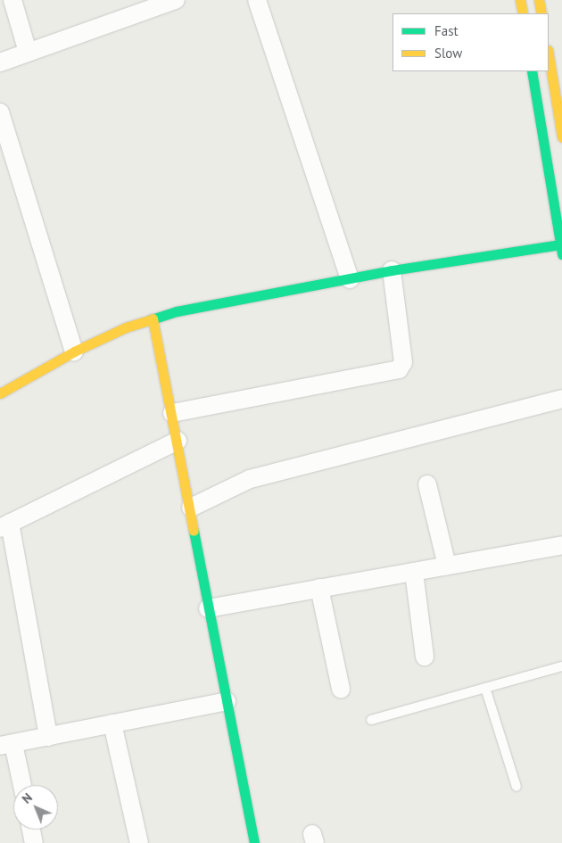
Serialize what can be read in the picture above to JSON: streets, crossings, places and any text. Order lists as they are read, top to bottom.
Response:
{
  "legend": ["Fast", "Slow"],
  "north": "top left"
}
